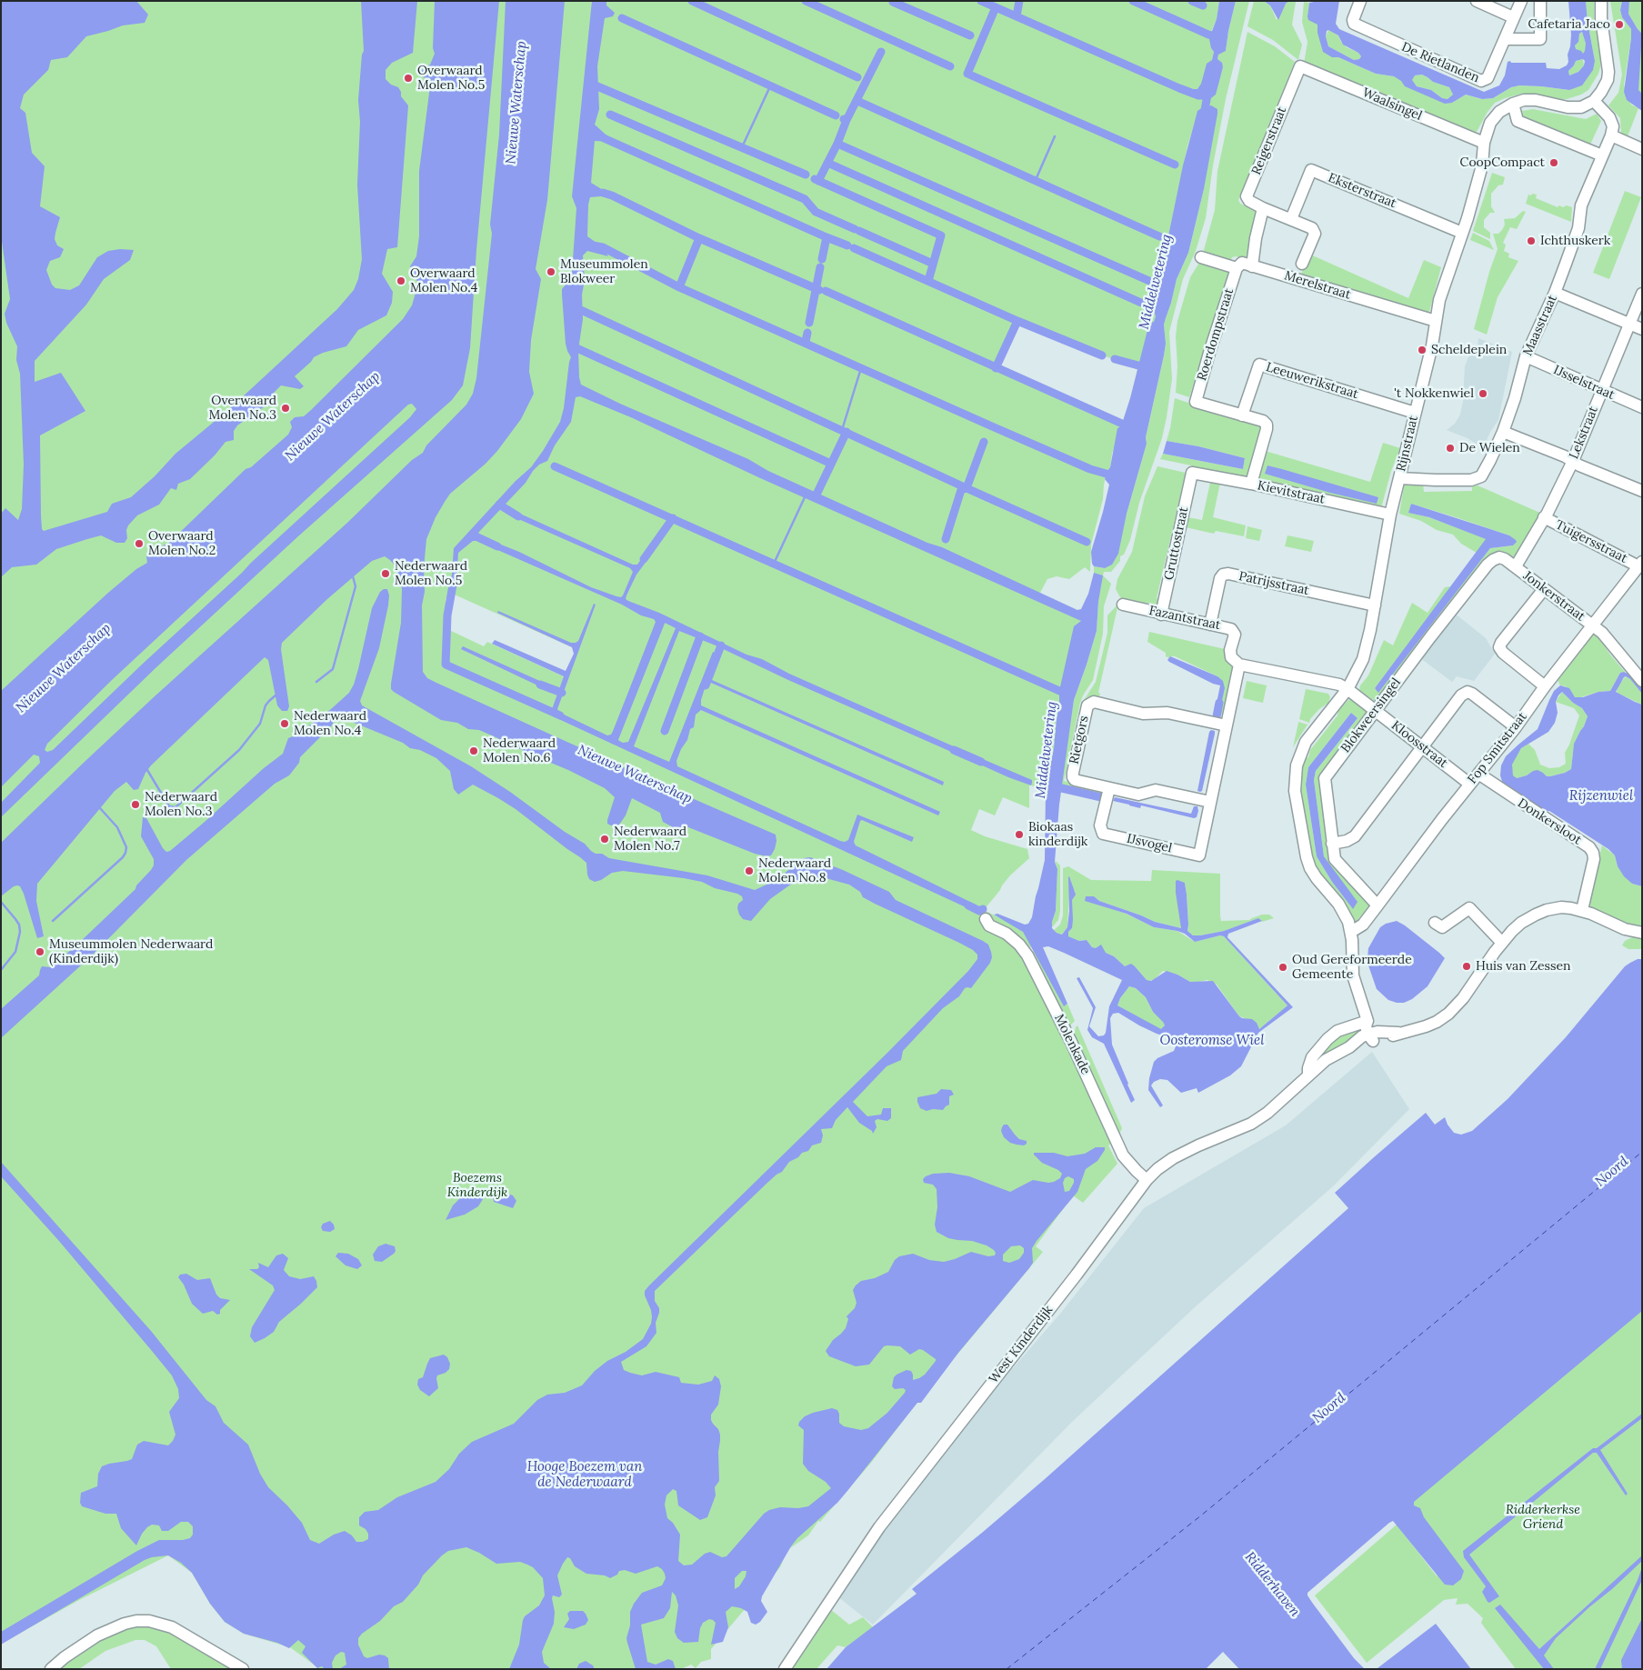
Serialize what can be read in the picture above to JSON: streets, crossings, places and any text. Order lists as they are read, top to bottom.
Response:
{
  "streets": {
    "street": [
      "De Rietlanden",
      "Waalsingel",
      "Reigerstraat",
      "Eksterstraat",
      "Merelstraat",
      "Maasstraat",
      "Roerdompstraat",
      "Leeuwerikstraat",
      "IJsselstraat",
      "Lekstraat",
      "Rijnstraat",
      "Kievitstraat",
      "Tuigersstraat",
      "Gruttostraat",
      "Patrijsstraat",
      "Jonkerstraat",
      "Fazantstraat",
      "Blokweersingel",
      "Rietgors",
      "Kloosstraat",
      "Fop Smitstraat",
      "Donkersloot",
      "IJsvogel",
      "Molenkade",
      "West Kinderdijk"
    ]
  },
  "crossings": [
    ["Waalsingel", "Reigerstraat"],
    ["Waalsingel", "Rijnstraat"],
    ["Eksterstraat", "Rijnstraat"],
    ["Merelstraat", "Roerdompstraat"],
    ["Merelstraat", "Rijnstraat"],
    ["Maasstraat", "IJsselstraat"],
    ["Maasstraat", "Rijnstraat"],
    ["Roerdompstraat", "Leeuwerikstraat"],
    ["Leeuwerikstraat", "Rijnstraat"],
    ["IJsselstraat", "Lekstraat"],
    ["Lekstraat", "Tuigersstraat"],
    ["Lekstraat", "Jonkerstraat"],
    ["Lekstraat", "Blokweersingel"],
    ["Rijnstraat", "Kievitstraat"],
    ["Rijnstraat", "Patrijsstraat"],
    ["Rijnstraat", "Kloosstraat"],
    ["Rijnstraat", "Fop Smitstraat"],
    ["Rijnstraat", "West Kinderdijk"],
    ["Kievitstraat", "Gruttostraat"],
    ["Tuigersstraat", "Fop Smitstraat"],
    ["Gruttostraat", "Fazantstraat"],
    ["Patrijsstraat", "Fazantstraat"],
    ["Jonkerstraat", "Blokweersingel"],
    ["Jonkerstraat", "Fop Smitstraat"],
    ["Blokweersingel", "Kloosstraat"],
    ["Blokweersingel", "Fop Smitstraat"],
    ["Rietgors", "IJsvogel"],
    ["Kloosstraat", "Fop Smitstraat"],
    ["Fop Smitstraat", "Donkersloot"],
    ["Donkersloot", "West Kinderdijk"],
    ["Molenkade", "West Kinderdijk"]
  ],
  "water": [
    "Nieuwe Waterschap",
    "Middelwetering",
    "Rijzenwiel",
    "Oosteromse Wiel",
    "Noord",
    "Hooge Boezem van de Nederwaard",
    "Ridderhaven"
  ],
  "parks": ["Boezems Kinderdijk", "Ridderkerkse Griend"],
  "places": [
    "Cafetaria Jaco",
    "Overwaard Molen No.5",
    "CoopCompact",
    "Ichthuskerk",
    "Museummolen Blokweer",
    "Overwaard Molen No.4",
    "Scheldeplein",
    "'t Nokkenwiel",
    "Overwaard Molen No.3",
    "De Wielen",
    "Overwaard Molen No.2",
    "Nederwaard Molen No.5",
    "Nederwaard Molen No.4",
    "Nederwaard Molen No.6",
    "Nederwaard Molen No.3",
    "Biokaas kinderdijk",
    "Nederwaard Molen No.7",
    "Nederwaard Molen No.8",
    "Museummolen Nederwaard (Kinderdijk)",
    "Huis van Zessen",
    "Oud Gereformeerde Gemeente"
  ]
}
